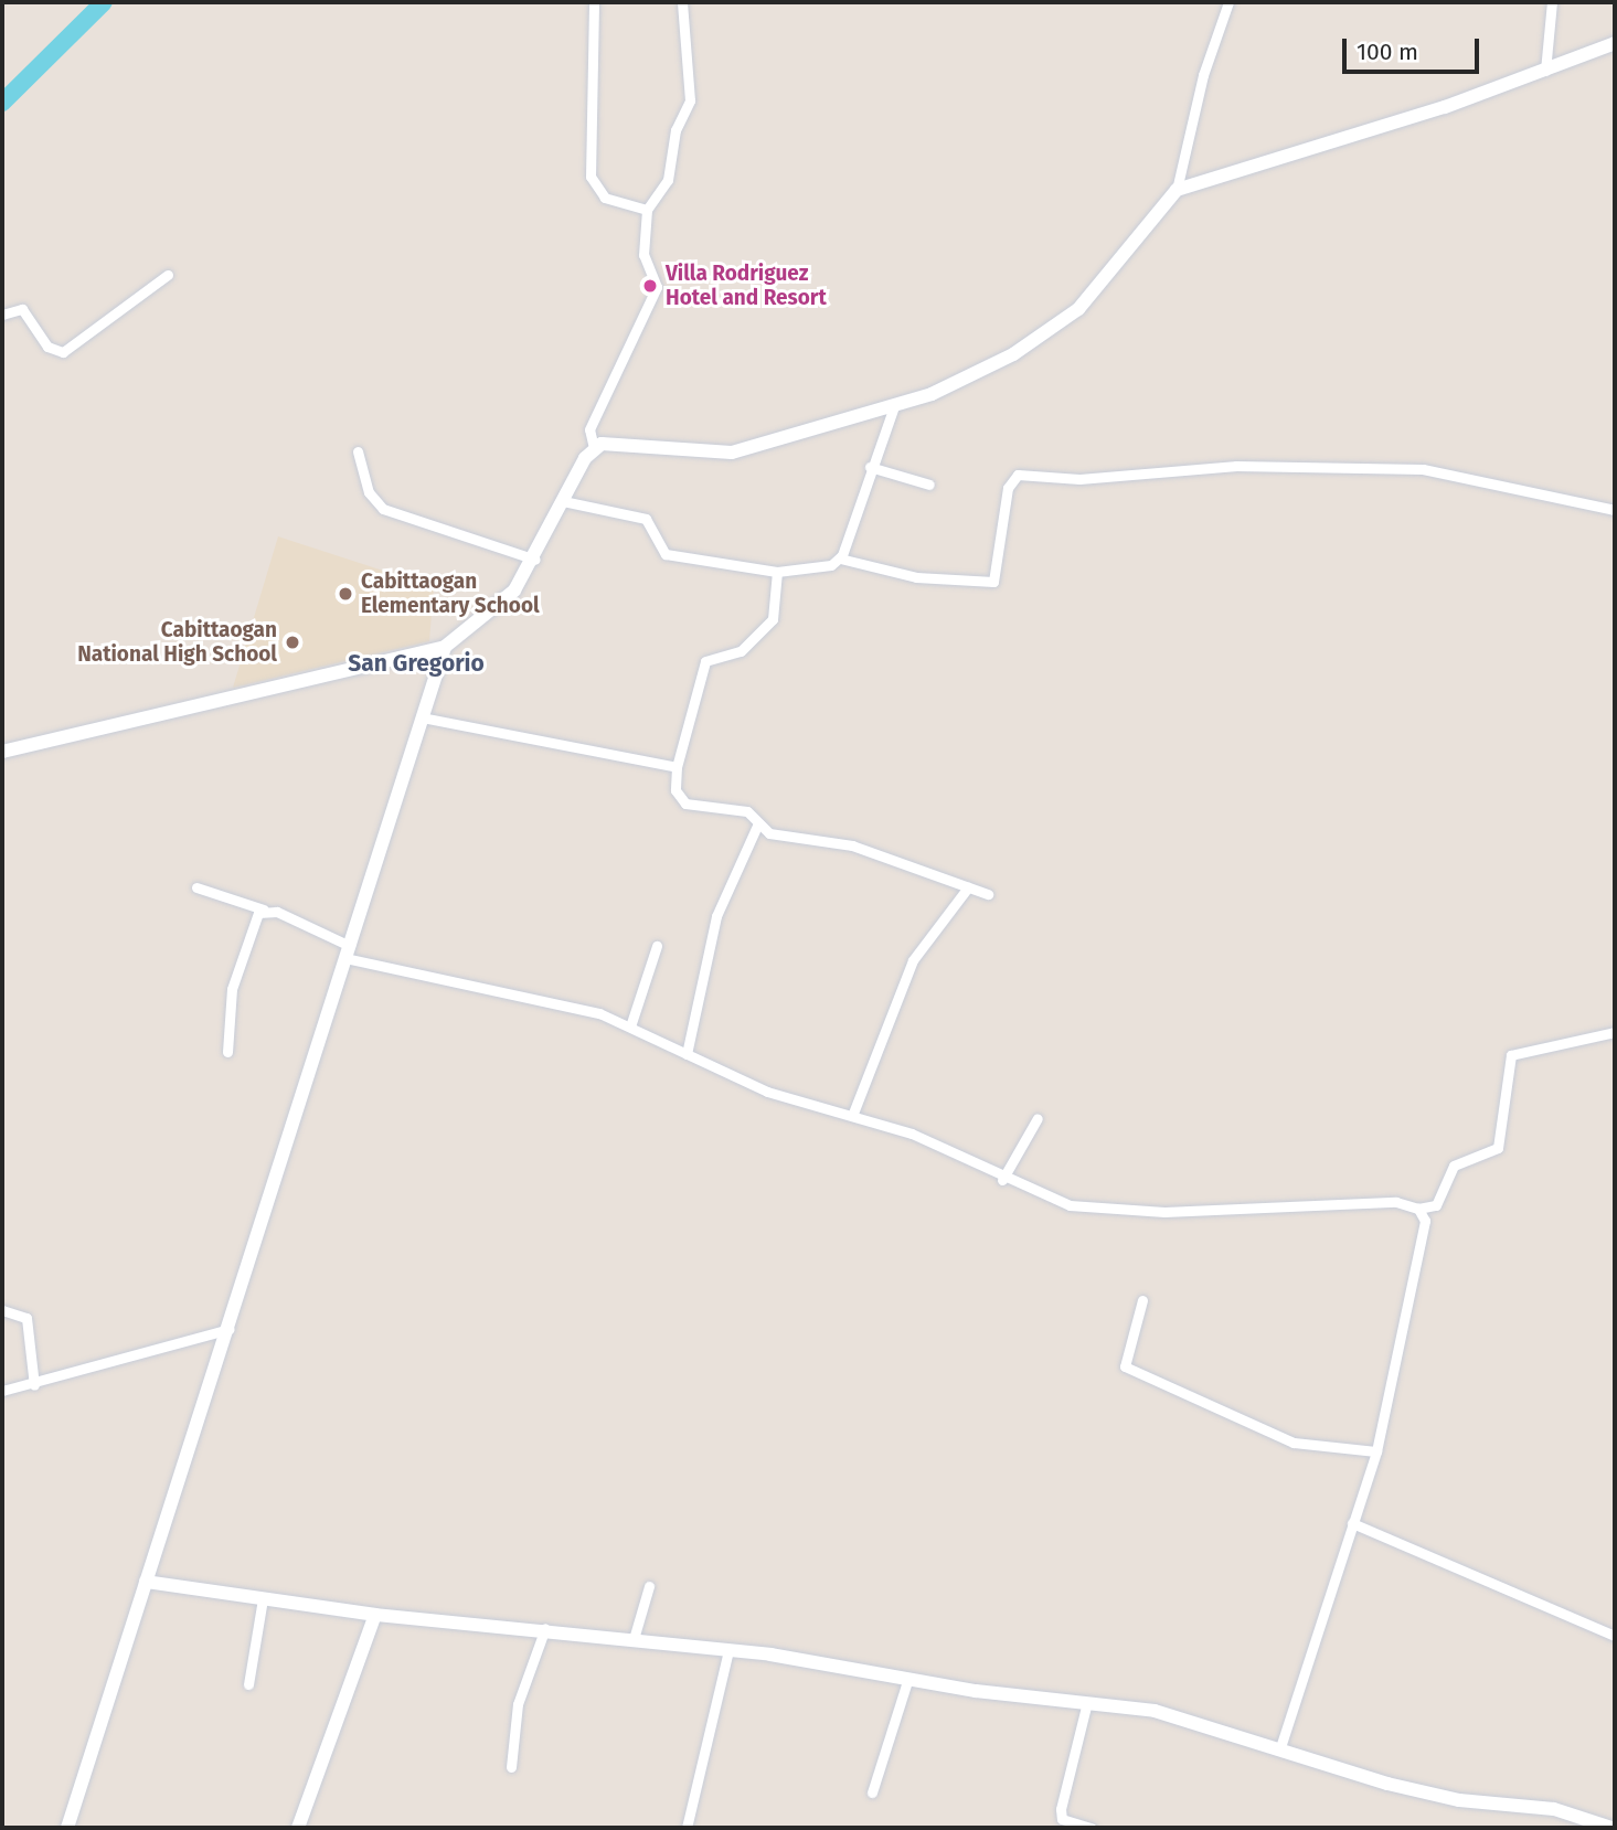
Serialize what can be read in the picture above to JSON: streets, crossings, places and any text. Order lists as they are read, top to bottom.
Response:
{
  "districts": ["San Gregorio"],
  "places": ["Villa Rodriguez Hotel and Resort", "Cabittaogan Elementary School", "Cabittaogan National High School"],
  "scale_bar": "100 m"
}
